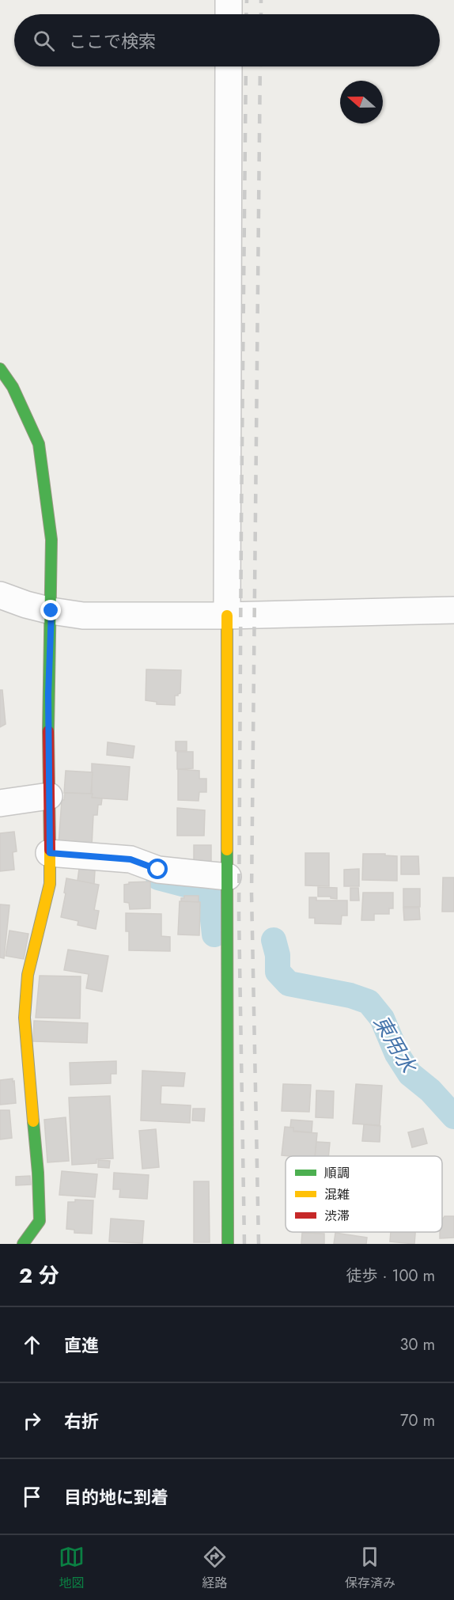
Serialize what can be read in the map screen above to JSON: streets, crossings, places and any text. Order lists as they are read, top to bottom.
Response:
{
  "water": ["東用水"],
  "legend": ["順調", "混雑", "渋滞"],
  "north": "left",
  "page": {
    "search": "ここで検索",
    "heading": ["2 分", "徒歩 · 100 m"],
    "list": [
      ["直進", "30 m"],
      ["右折", "70 m"],
      "目的地に到着"
    ],
    "nav": ["地図", "経路", "保存済み"]
  }
}
